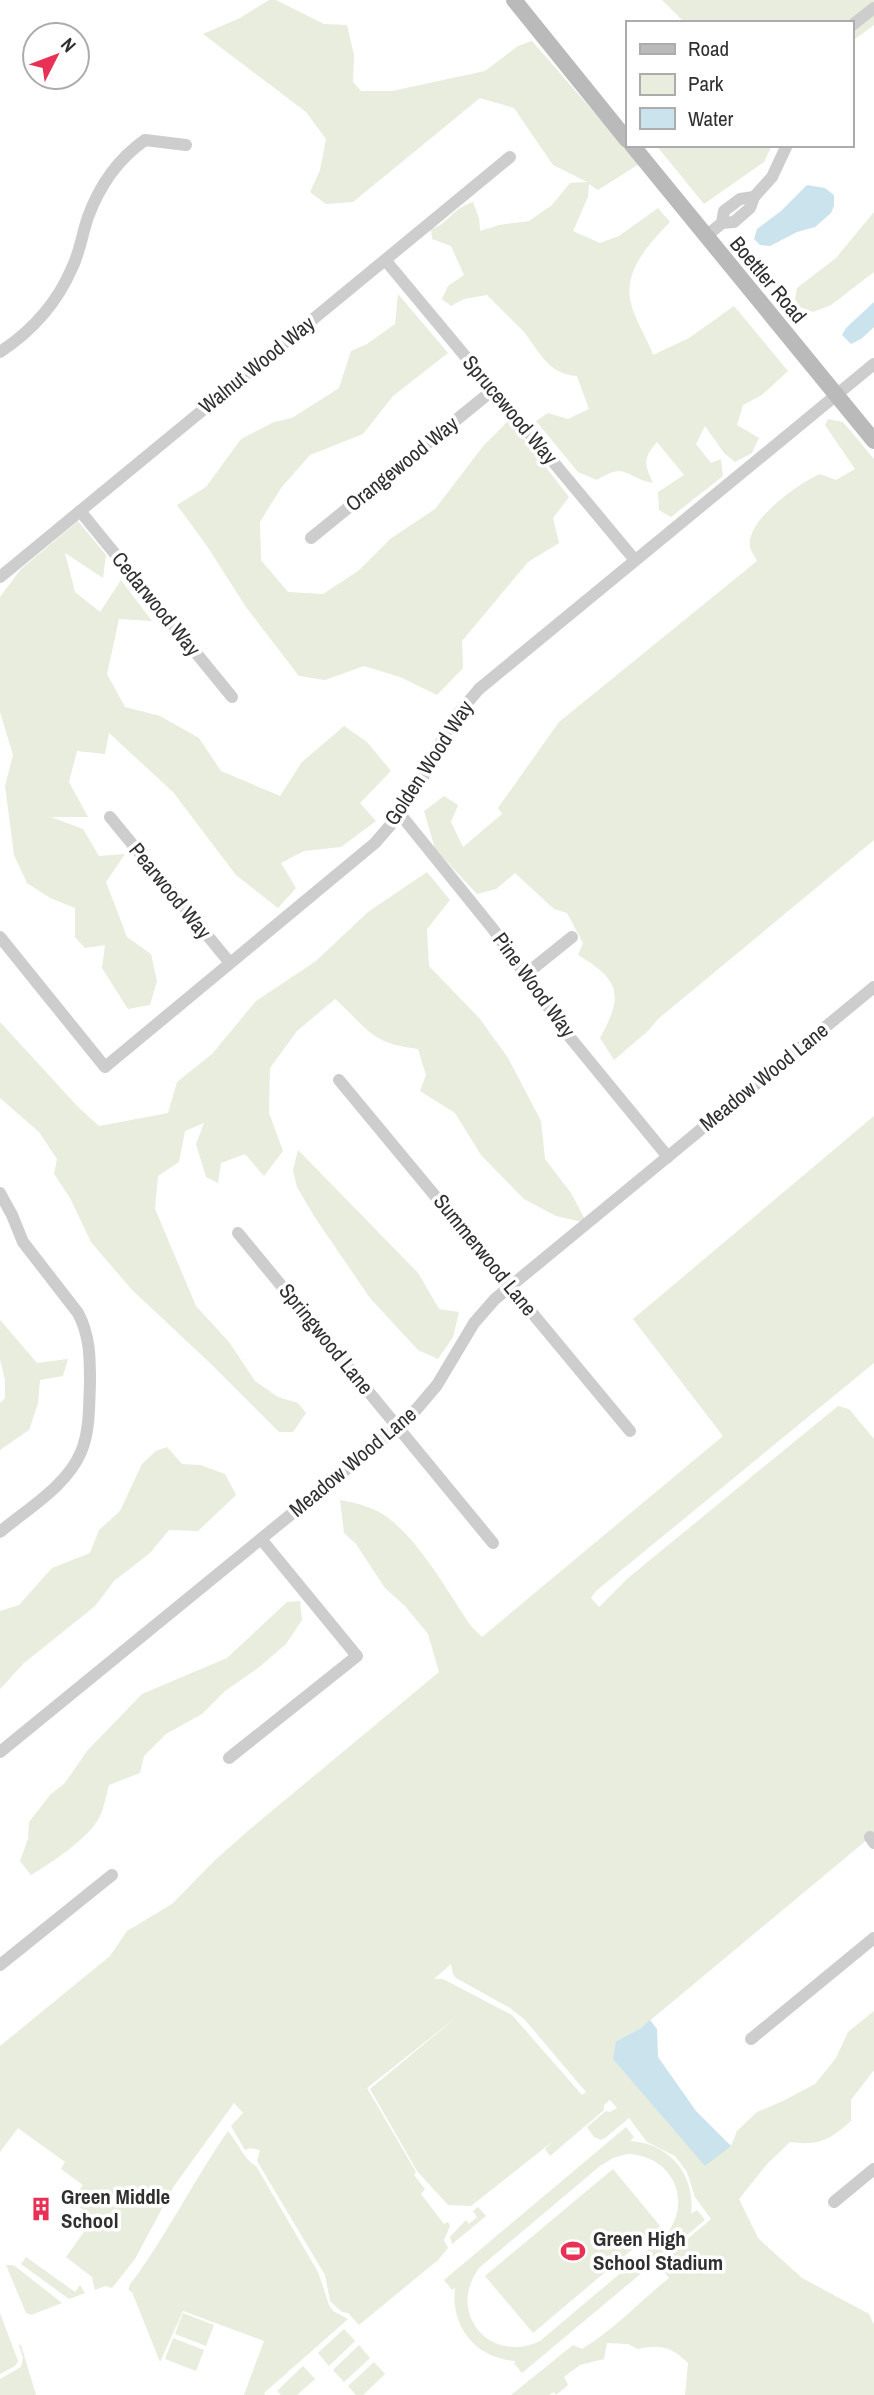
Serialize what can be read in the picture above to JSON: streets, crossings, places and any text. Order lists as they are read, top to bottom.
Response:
{
  "streets": {
    "street": [
      "Boettler Road",
      "Walnut Wood Way",
      "Sprucewood Way",
      "Orangewood Way",
      "Cedarwood Way",
      "Golden Wood Way",
      "Pearwood Way",
      "Pine Wood Way",
      "Meadow Wood Lane",
      "Summerwood Lane",
      "Springwood Lane"
    ]
  },
  "crossings": [
    ["Boettler Road", "Golden Wood Way"],
    ["Walnut Wood Way", "Sprucewood Way"],
    ["Walnut Wood Way", "Cedarwood Way"],
    ["Sprucewood Way", "Orangewood Way"],
    ["Sprucewood Way", "Golden Wood Way"],
    ["Golden Wood Way", "Pearwood Way"],
    ["Golden Wood Way", "Pine Wood Way"],
    ["Pine Wood Way", "Meadow Wood Lane"],
    ["Meadow Wood Lane", "Summerwood Lane"],
    ["Meadow Wood Lane", "Springwood Lane"]
  ],
  "places": {
    "building": ["Green Middle School"],
    "sports": ["Green High School Stadium"]
  },
  "legend": ["Road", "Park", "Water"],
  "north": "top right"
}
